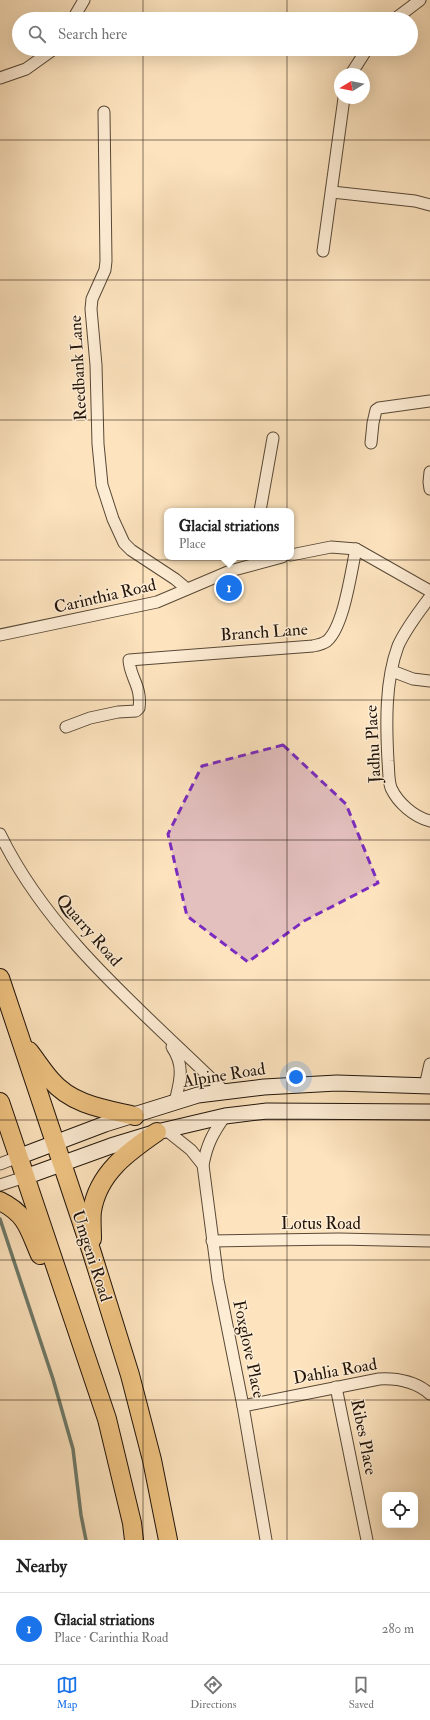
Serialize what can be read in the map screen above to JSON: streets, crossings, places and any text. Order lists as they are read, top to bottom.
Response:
{
  "streets": {
    "highway": ["Umgeni Road"],
    "main road": ["Alpine Road"],
    "street": [
      "Reedbank Lane",
      "Carinthia Road",
      "Branch Lane",
      "Jadhu Place",
      "Quarry Road",
      "Lotus Road",
      "Foxglove Place",
      "Dahlia Road",
      "Ribes Place"
    ]
  },
  "crossings": [
    ["Reedbank Lane", "Carinthia Road"],
    ["Quarry Road", "Alpine Road"],
    ["Alpine Road", "Umgeni Road"],
    ["Lotus Road", "Foxglove Place"],
    ["Foxglove Place", "Dahlia Road"],
    ["Dahlia Road", "Ribes Place"]
  ],
  "north": "left",
  "page": {
    "search": "Search here",
    "popup": ["Glacial striations", "Place"],
    "pins": "1",
    "heading": "Nearby",
    "list": [
      {
        "mark": "1",
        "name": "Glacial striations",
        "note": "Place · Carinthia Road",
        "value": "280 m"
      }
    ],
    "nav": ["Map", "Directions", "Saved"]
  }
}
